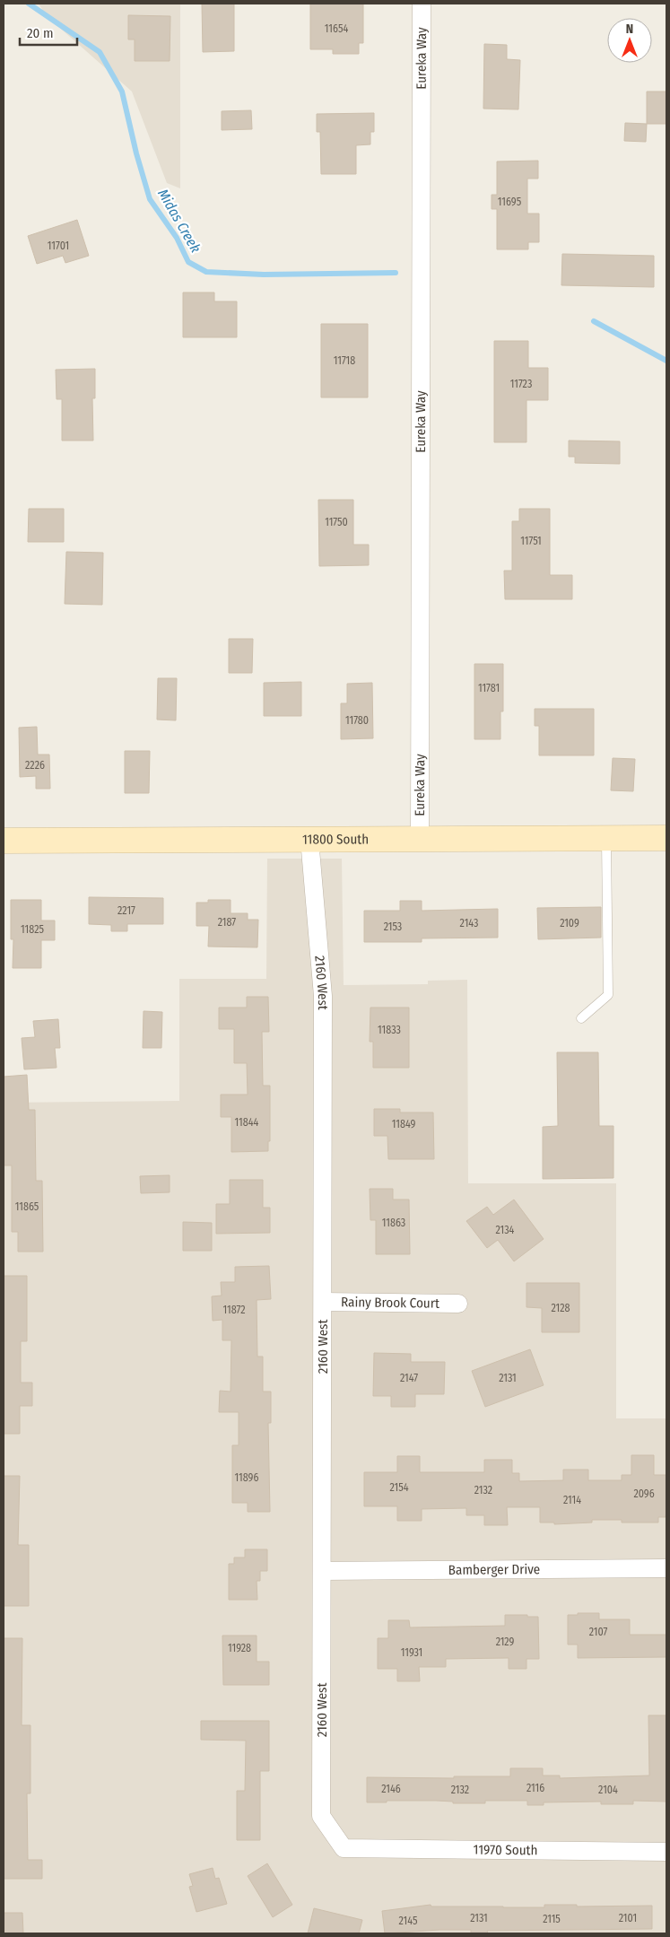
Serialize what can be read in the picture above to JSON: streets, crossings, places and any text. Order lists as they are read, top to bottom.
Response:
{
  "streets": {
    "main road": ["11800 South"],
    "street": [
      "Eureka Way",
      "2160 West",
      "Rainy Brook Court",
      "Bamberger Drive",
      "11970 South"
    ]
  },
  "crossings": [
    ["Eureka Way", "11800 South"],
    ["11800 South", "2160 West"],
    ["2160 West", "Rainy Brook Court"],
    ["2160 West", "Bamberger Drive"],
    ["2160 West", "11970 South"]
  ],
  "water": ["Midas Creek"],
  "house_numbers": [
    "11654",
    "11695",
    "11701",
    "11718",
    "11723",
    "11750",
    "11751",
    "11781",
    "11780",
    "2226",
    "2217",
    "2187",
    "2143",
    "2109",
    "2153",
    "11825",
    "11833",
    "11844",
    "11849",
    "11865",
    "11863",
    "2134",
    "2128",
    "11872",
    "2147",
    "2131",
    "11896",
    "2154",
    "2132",
    "2096",
    "2114",
    "2107",
    "2129",
    "11928",
    "11931",
    "2116",
    "2146",
    "2132",
    "2104",
    "2131",
    "2101",
    "2115",
    "2145"
  ],
  "scale_bar": "20 m",
  "north": "top"
}
